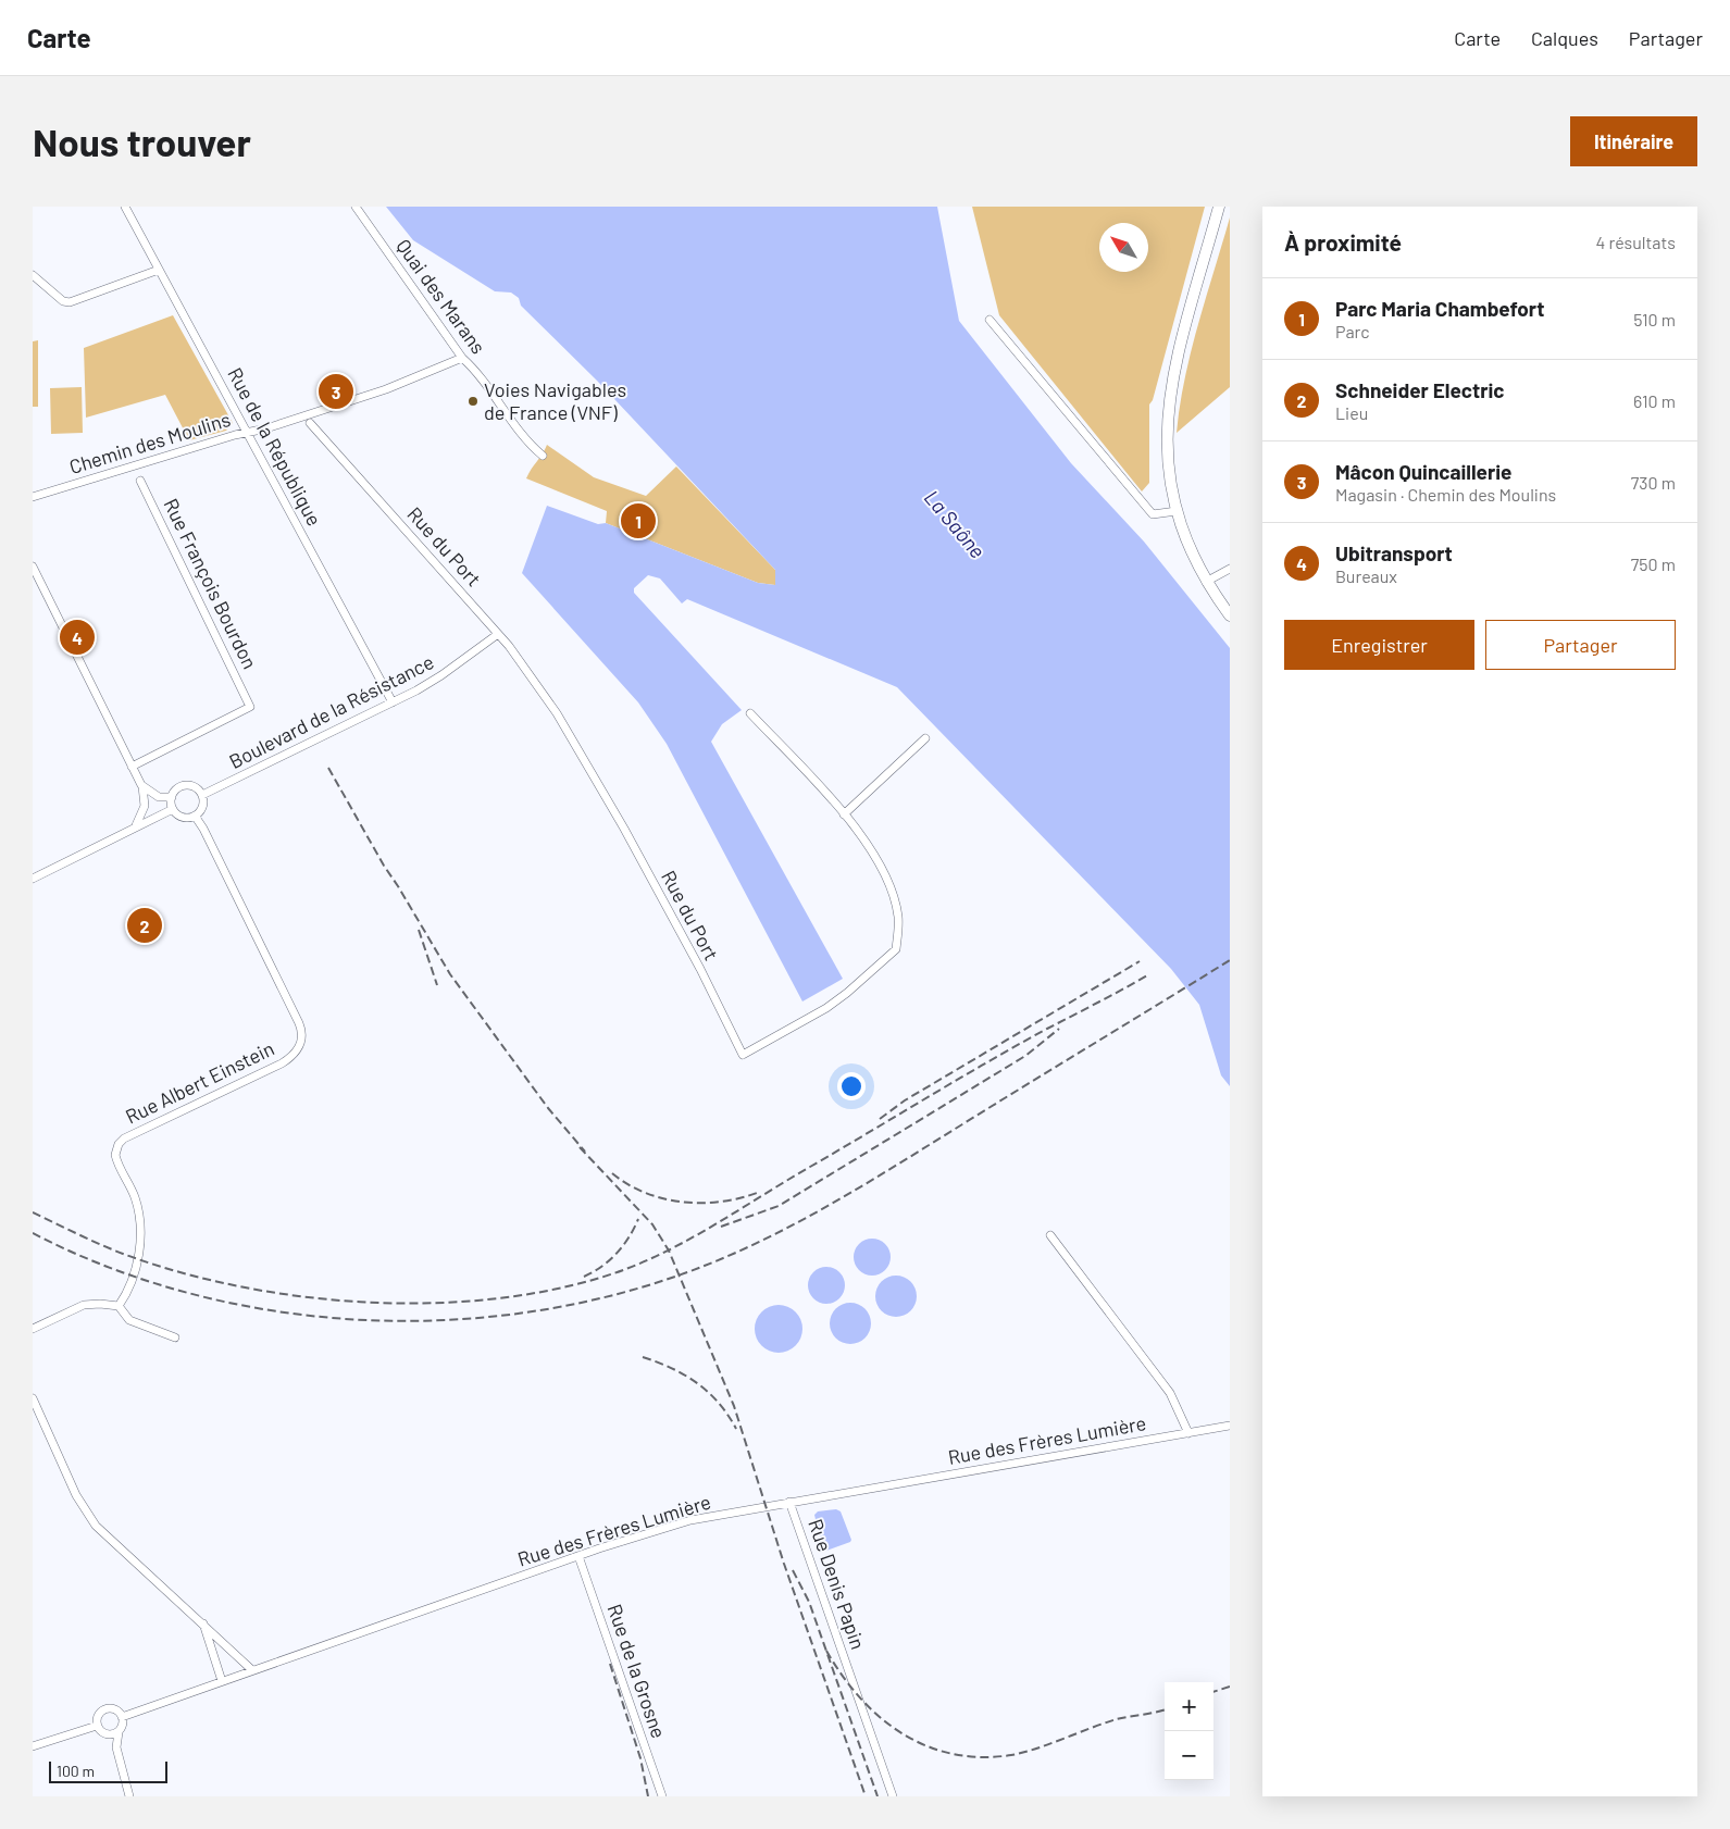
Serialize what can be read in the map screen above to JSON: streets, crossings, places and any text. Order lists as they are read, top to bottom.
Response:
{
  "streets": {
    "street": [
      "Quai des Marans",
      "Chemin des Moulins",
      "Rue de la République",
      "Rue du Port",
      "Rue François Bourdon",
      "Boulevard de la Résistance",
      "Rue Albert Einstein",
      "Rue des Frères Lumière",
      "Rue Denis Papin",
      "Rue de la Grosne"
    ]
  },
  "crossings": [
    ["Quai des Marans", "Chemin des Moulins"],
    ["Chemin des Moulins", "Rue de la République"],
    ["Rue de la République", "Boulevard de la Résistance"],
    ["Rue du Port", "Boulevard de la Résistance"],
    ["Boulevard de la Résistance", "Rue Albert Einstein"],
    ["Rue des Frères Lumière", "Rue Denis Papin"],
    ["Rue des Frères Lumière", "Rue de la Grosne"]
  ],
  "water": ["La Saône"],
  "places": ["Voies Navigables de France (VNF)"],
  "scale_bar": "100 m",
  "north": "top left",
  "page": {
    "header": "Carte",
    "nav": ["Carte", "Calques", "Partager"],
    "buttons": [
      "Itinéraire",
      ["Enregistrer", "Partager"]
    ],
    "title": "Nous trouver",
    "heading": ["À proximité", "4 résultats"],
    "list": [
      {
        "mark": "1",
        "name": "Parc Maria Chambefort",
        "note": "Parc",
        "value": "510 m"
      },
      {
        "mark": "2",
        "name": "Schneider Electric",
        "note": "Lieu",
        "value": "610 m"
      },
      {
        "mark": "3",
        "name": "Mâcon Quincaillerie",
        "note": "Magasin · Chemin des Moulins",
        "value": "730 m"
      },
      {
        "mark": "4",
        "name": "Ubitransport",
        "note": "Bureaux",
        "value": "750 m"
      }
    ],
    "pins": [
      "3",
      "1",
      "4",
      "2"
    ],
    "map_buttons": ["+", "−"],
    "scale": "100 m"
  }
}
